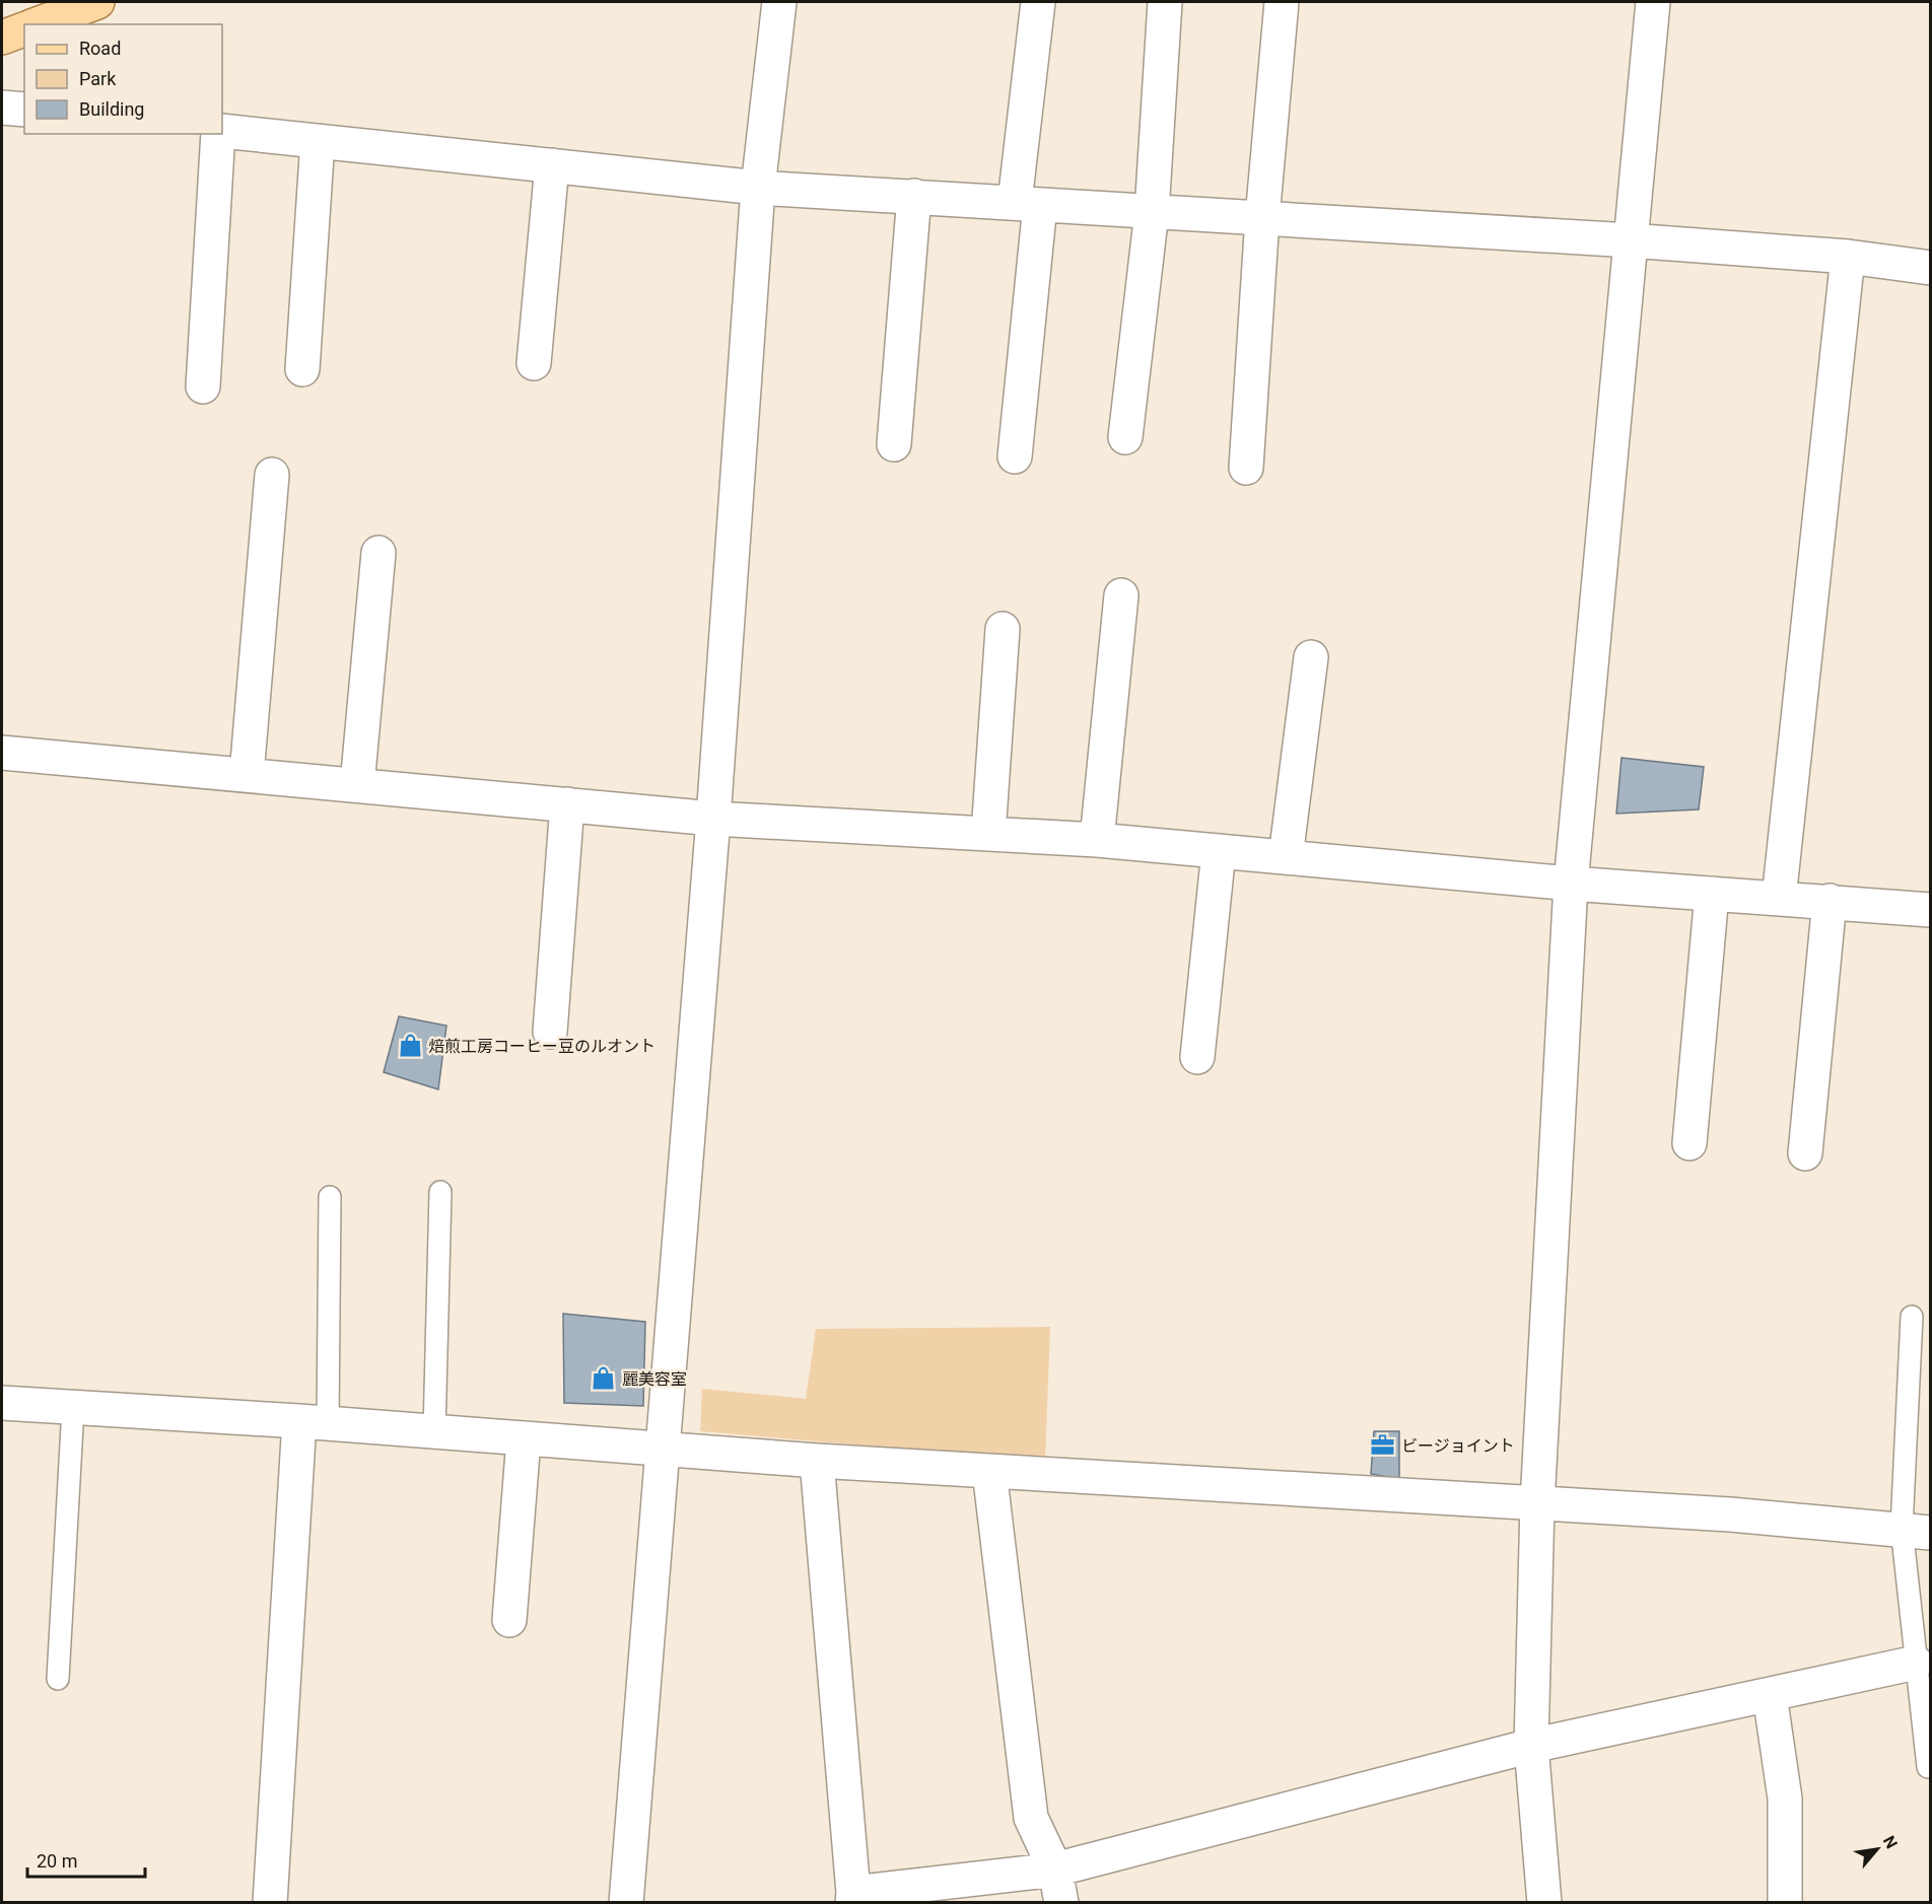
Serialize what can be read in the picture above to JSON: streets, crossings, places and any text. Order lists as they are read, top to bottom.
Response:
{
  "places": {
    "shop": ["焙煎工房コーヒー豆のルオント", "麗美容室"],
    "office": ["ビージョイント"]
  },
  "legend": ["Road", "Park", "Building"],
  "scale_bar": "20 m",
  "north": "top right"
}
